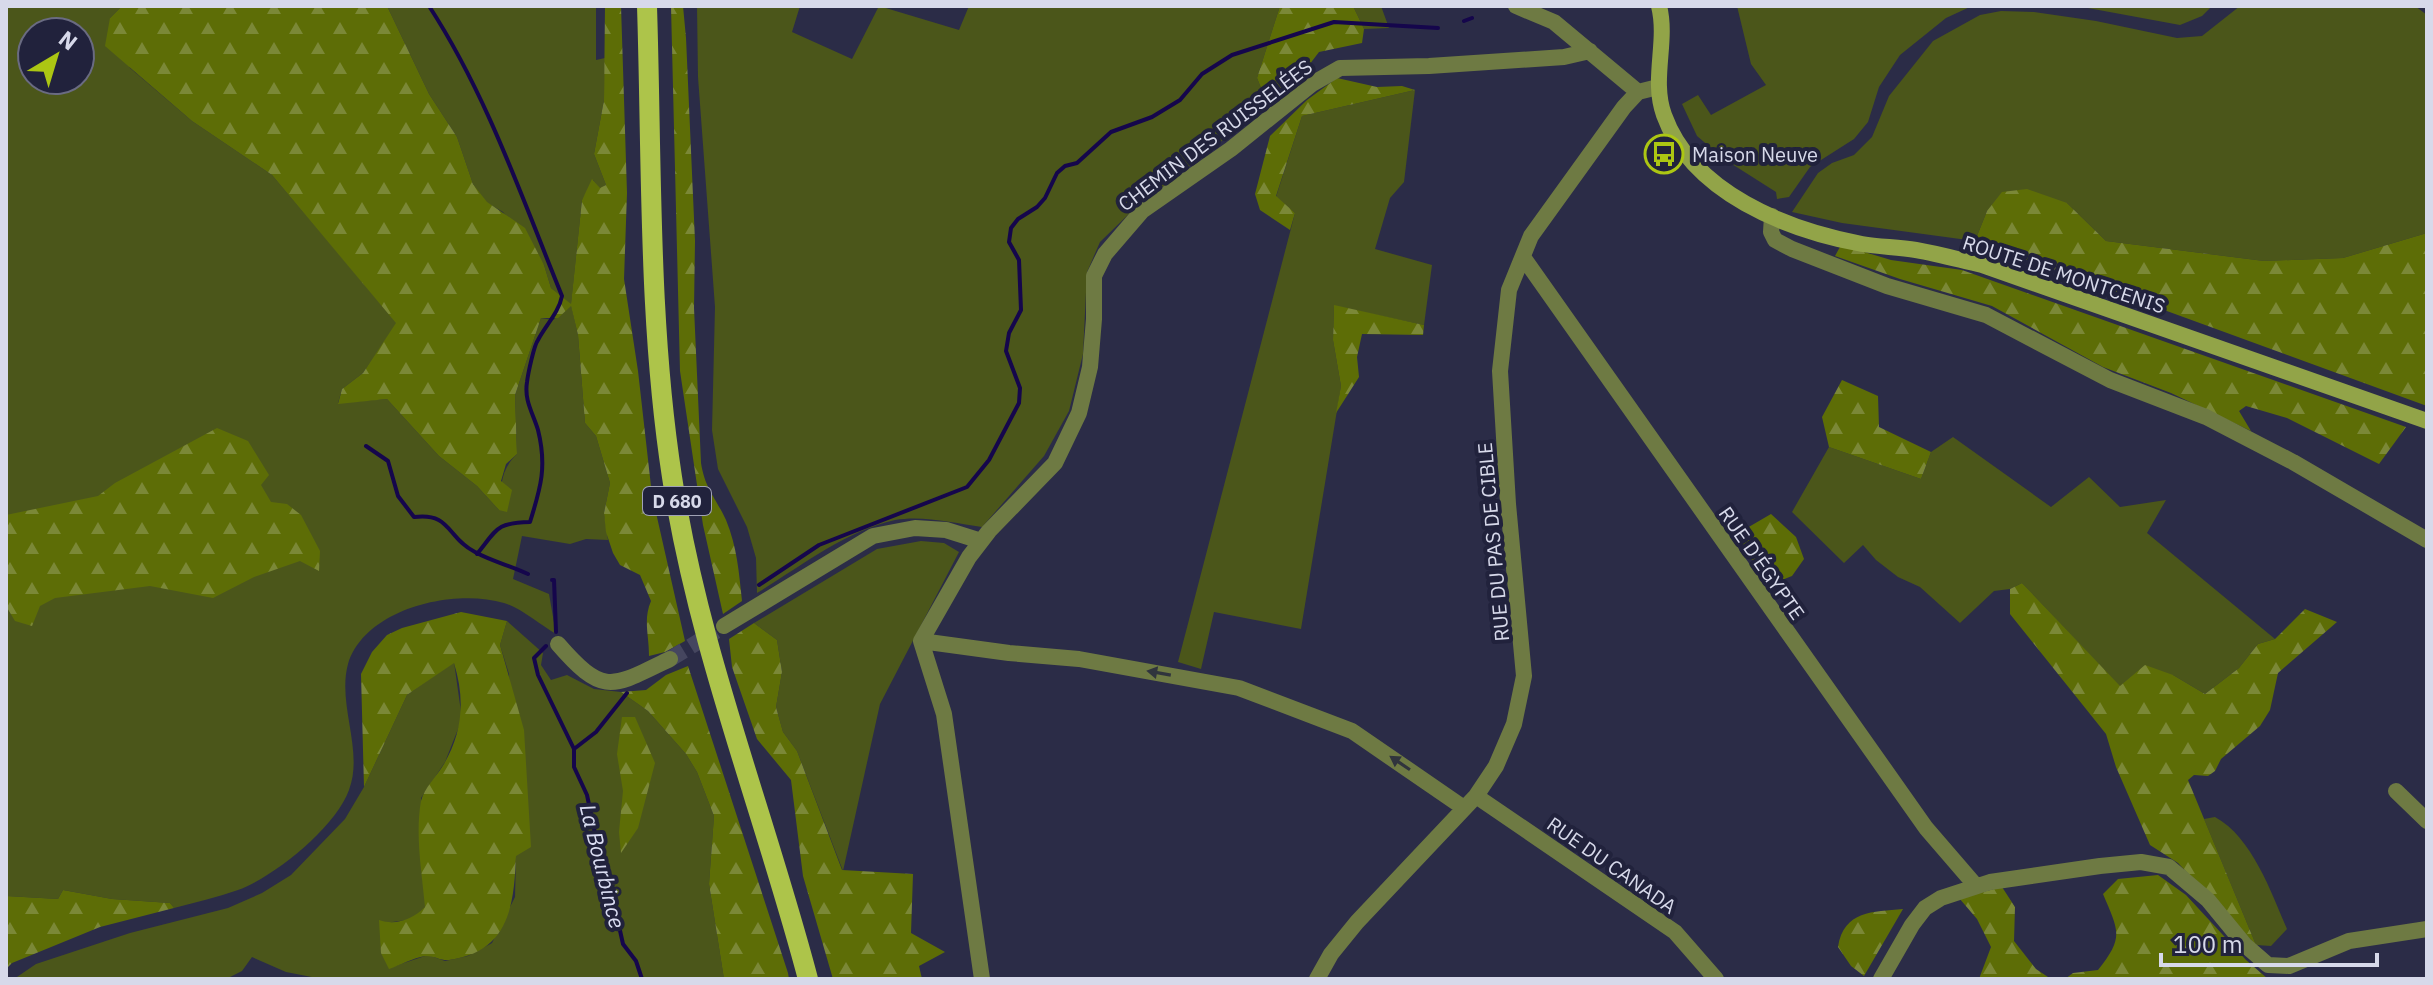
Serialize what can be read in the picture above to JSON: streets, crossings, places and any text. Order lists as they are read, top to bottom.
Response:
{
  "streets": {
    "main road": ["ROUTE DE MONTCENIS", "D 680"],
    "street": [
      "CHEMIN DES RUISSELÉES",
      "RUE DU PAS DE CIBLE",
      "RUE D'ÉGYPTE",
      "RUE DU CANADA"
    ]
  },
  "crossings": [
    ["CHEMIN DES RUISSELÉES", "RUE DU CANADA"],
    ["RUE DU PAS DE CIBLE", "RUE D'ÉGYPTE"],
    ["RUE DU PAS DE CIBLE", "RUE DU CANADA"]
  ],
  "one_way": ["RUE DU CANADA"],
  "water": ["La Bourbince"],
  "places": {
    "bus stop": ["Maison Neuve"]
  },
  "scale_bar": "100 m",
  "north": "top right"
}
